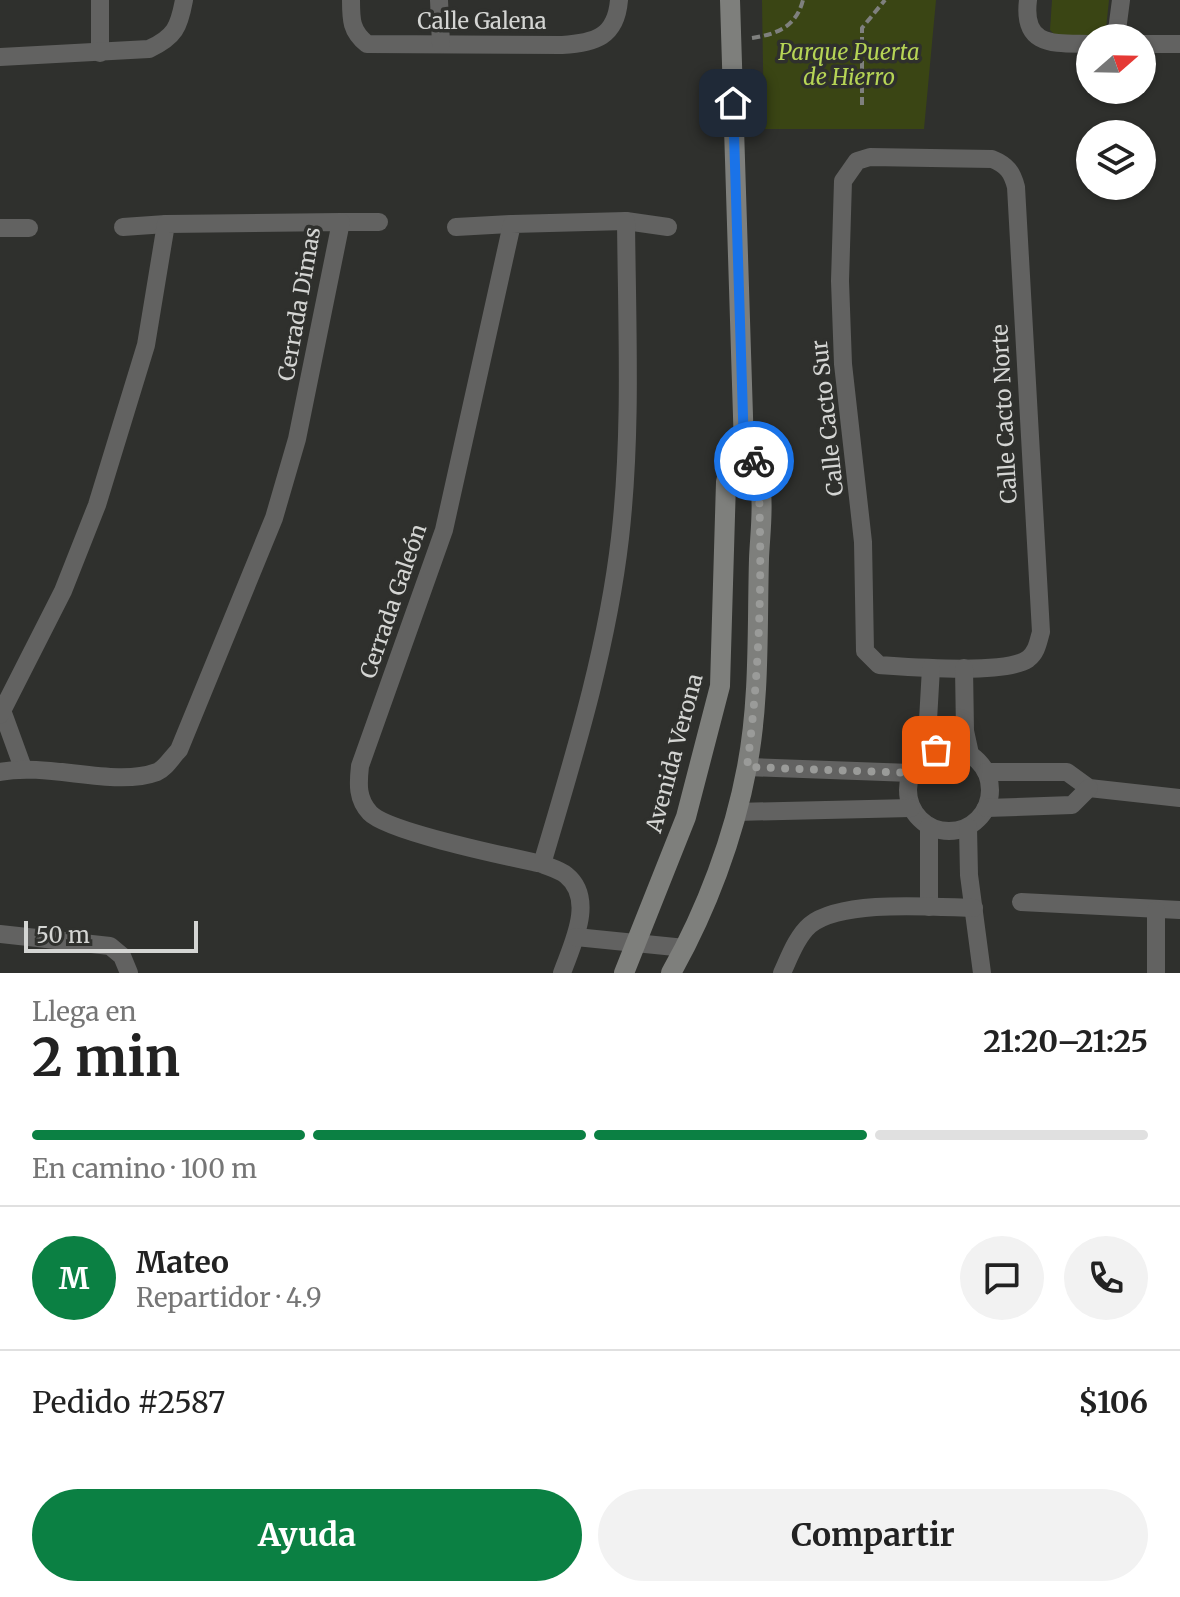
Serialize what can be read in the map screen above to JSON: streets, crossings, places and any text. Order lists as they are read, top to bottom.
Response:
{
  "streets": {
    "street": [
      "Calle Galena",
      "Cerrada Dimas",
      "Calle Cacto Norte",
      "Calle Cacto Sur",
      "Cerrada Galeón",
      "Avenida Verona"
    ]
  },
  "crossings": [
    ["Calle Cacto Norte", "Calle Cacto Sur"]
  ],
  "parks": ["Parque Puerta de Hierro"],
  "scale_bar": "50 m",
  "north": "right",
  "page": {
    "scale": "50 m",
    "heading": ["2 min", "Llega en", "21:20–21:25"],
    "panel": [
      "Mateo",
      "Repartidor · 4.9",
      "Pedido #2587",
      "$106"
    ],
    "bar": "En camino · 100 m",
    "round": "M",
    "buttons": ["Ayuda", "Compartir"]
  }
}
